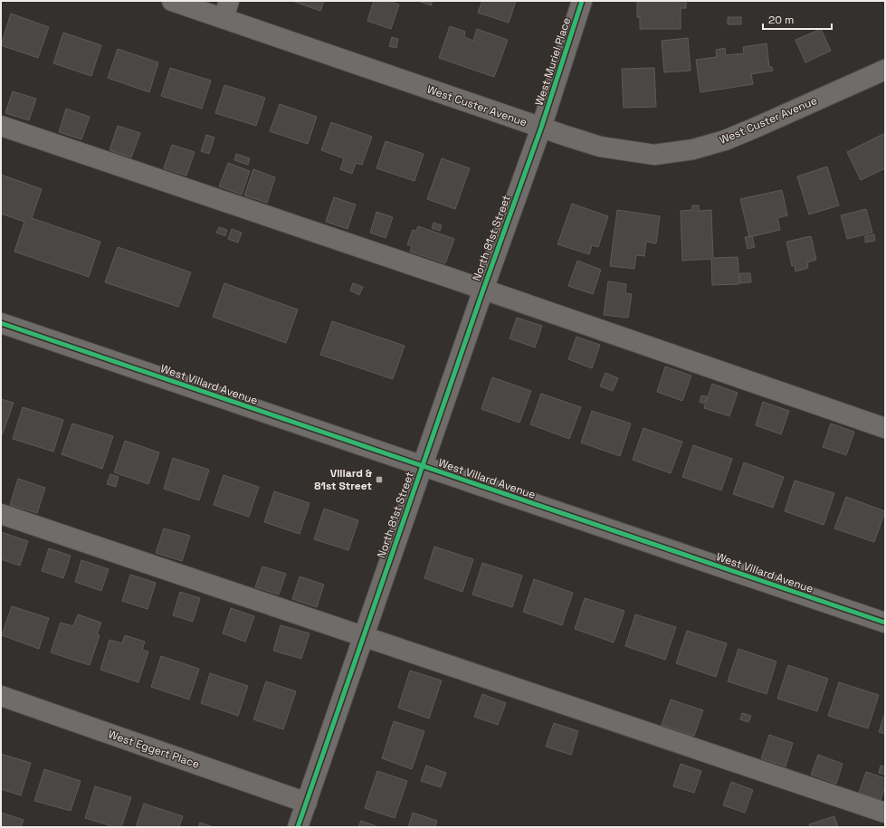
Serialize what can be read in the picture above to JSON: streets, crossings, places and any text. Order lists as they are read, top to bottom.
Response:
{
  "streets": {
    "street": [
      "West Muriel Place",
      "West Custer Avenue",
      "North 81st Street",
      "West Villard Avenue",
      "West Eggert Place"
    ]
  },
  "crossings": [
    ["West Muriel Place", "West Custer Avenue"],
    ["West Muriel Place", "North 81st Street"],
    ["West Custer Avenue", "North 81st Street"],
    ["North 81st Street", "West Villard Avenue"],
    ["North 81st Street", "West Eggert Place"]
  ],
  "places": {
    "transit": ["Villard & 81st Street"]
  },
  "scale_bar": "20 m"
}
